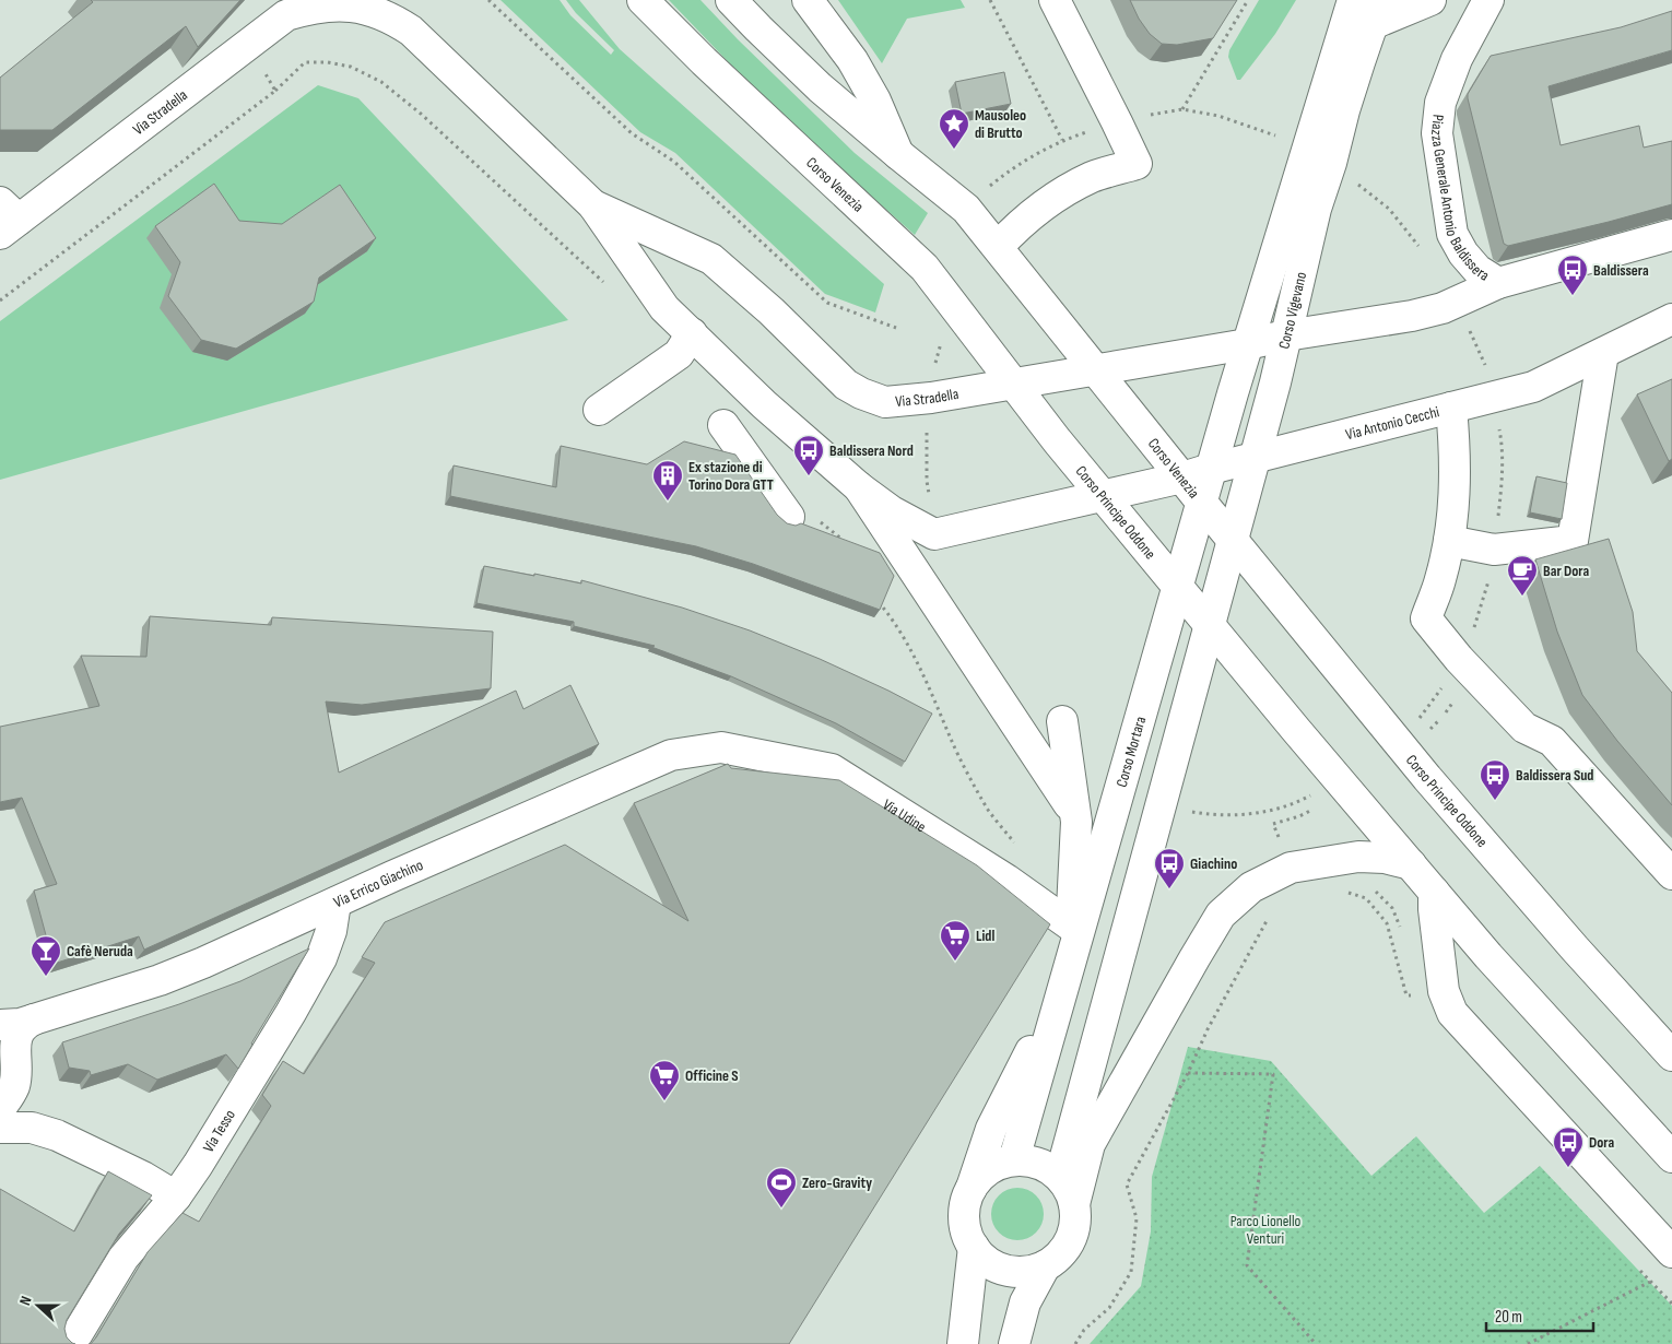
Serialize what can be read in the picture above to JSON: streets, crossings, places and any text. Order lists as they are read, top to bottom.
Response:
{
  "streets": {
    "main road": [
      "Via Stradella",
      "Corso Venezia",
      "Piazza Generale Antonio Baldissera",
      "Corso Vigevano",
      "Via Antonio Cecchi",
      "Corso Principe Oddone",
      "Corso Mortara",
      "Via Udine",
      "Via Errico Giachino",
      "Via Tesso"
    ]
  },
  "crossings": [
    ["Via Stradella", "Corso Venezia"],
    ["Via Stradella", "Corso Vigevano"],
    ["Via Stradella", "Corso Principe Oddone"],
    ["Via Stradella", "Corso Mortara"],
    ["Corso Venezia", "Corso Vigevano"],
    ["Corso Venezia", "Via Antonio Cecchi"],
    ["Corso Venezia", "Corso Principe Oddone"],
    ["Corso Venezia", "Corso Mortara"],
    ["Corso Vigevano", "Via Antonio Cecchi"],
    ["Corso Vigevano", "Corso Principe Oddone"],
    ["Corso Vigevano", "Corso Mortara"],
    ["Via Antonio Cecchi", "Corso Principe Oddone"],
    ["Via Antonio Cecchi", "Corso Mortara"],
    ["Corso Principe Oddone", "Corso Mortara"],
    ["Via Udine", "Via Errico Giachino"],
    ["Via Errico Giachino", "Via Tesso"]
  ],
  "parks": ["Parco Lionello Venturi"],
  "places": {
    "place": ["Mausoleo di Brutto"],
    "bus stop": [
      "Baldissera",
      "Baldissera Nord",
      "Baldissera Sud",
      "Giachino",
      "Dora"
    ],
    "building": ["Ex stazione di Torino Dora GTT"],
    "cafe": ["Bar Dora"],
    "supermarket": ["Lidl", "Officine S"],
    "bar": ["Cafè Neruda"],
    "sports": ["Zero-Gravity"]
  },
  "scale_bar": "20 m",
  "north": "left"
}
